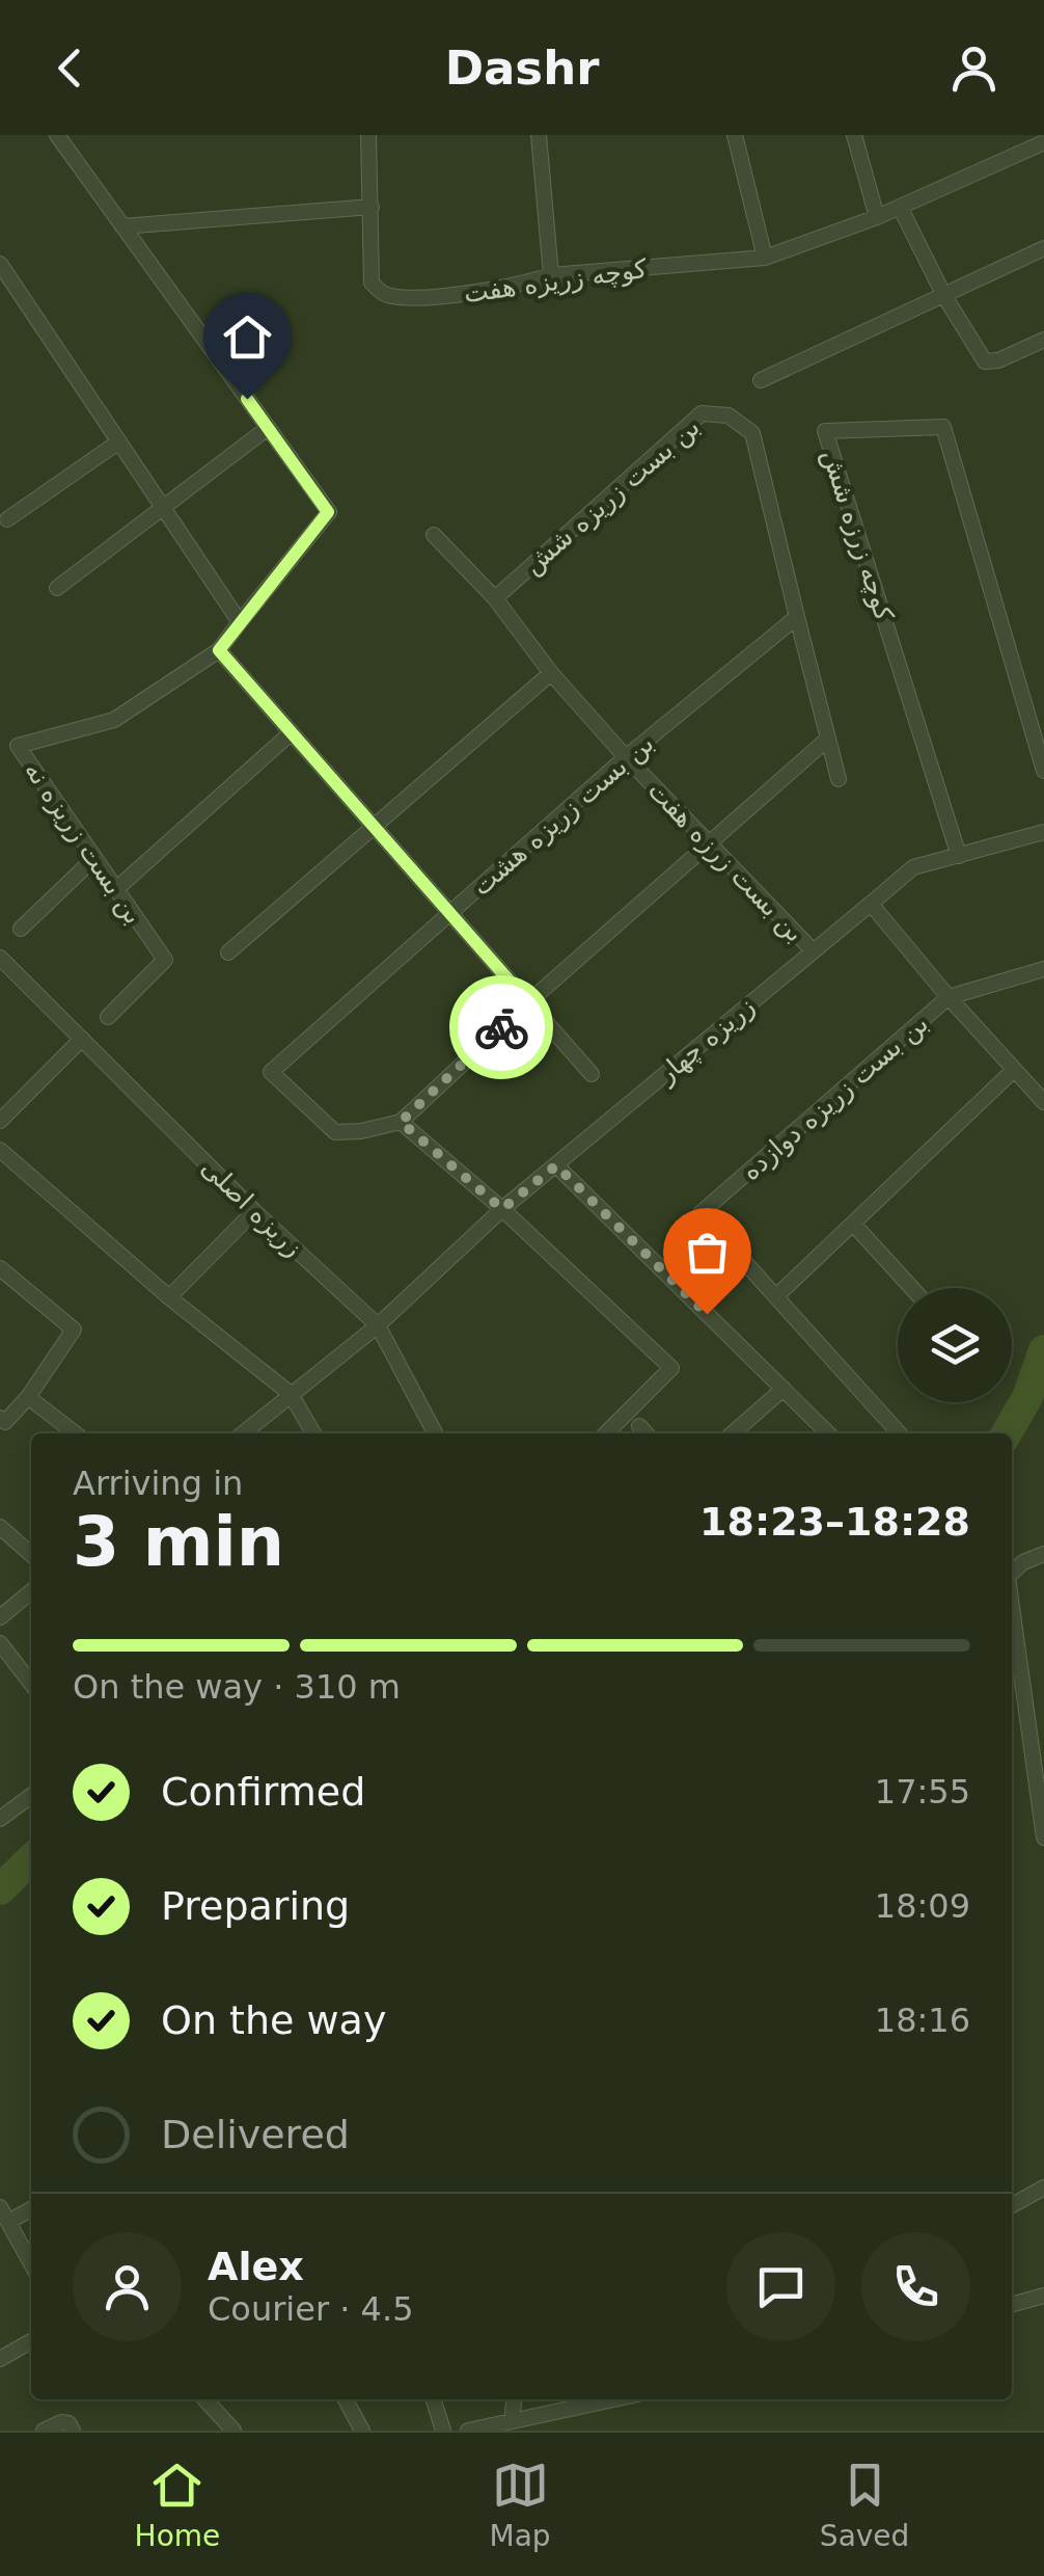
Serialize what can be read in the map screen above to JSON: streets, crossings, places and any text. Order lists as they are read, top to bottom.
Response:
{
  "streets": {
    "street": [
      "کوچه زریزه هفت",
      "بن بست زریزه شش",
      "کوچه زرزه شش",
      "بن بست زریزه هشت",
      "بن بست زریزه نه",
      "بن بست زرزه هفت",
      "زریزه چهار",
      "بن بست زریزه دوازده",
      "زریزه اصلی"
    ]
  },
  "crossings": [
    ["بن بست زریزه شش", "بن بست زریزه هشت"],
    ["بن بست زریزه شش", "بن بست زرزه هفت"],
    ["کوچه زرزه شش", "زریزه چهار"],
    ["بن بست زریزه هشت", "بن بست زرزه هفت"],
    ["بن بست زرزه هفت", "زریزه چهار"],
    ["زریزه چهار", "زریزه اصلی"]
  ],
  "page": {
    "header": "Dashr",
    "heading": ["3 min", "Arriving in", "18:23–18:28"],
    "panel": ["Alex", "Courier · 4.5"],
    "bar": "On the way · 310 m",
    "list": [
      ["Confirmed", "17:55"],
      ["Preparing", "18:09"],
      ["On the way", "18:16"],
      "Delivered"
    ],
    "tabs": ["Home", "Map", "Saved"]
  }
}
